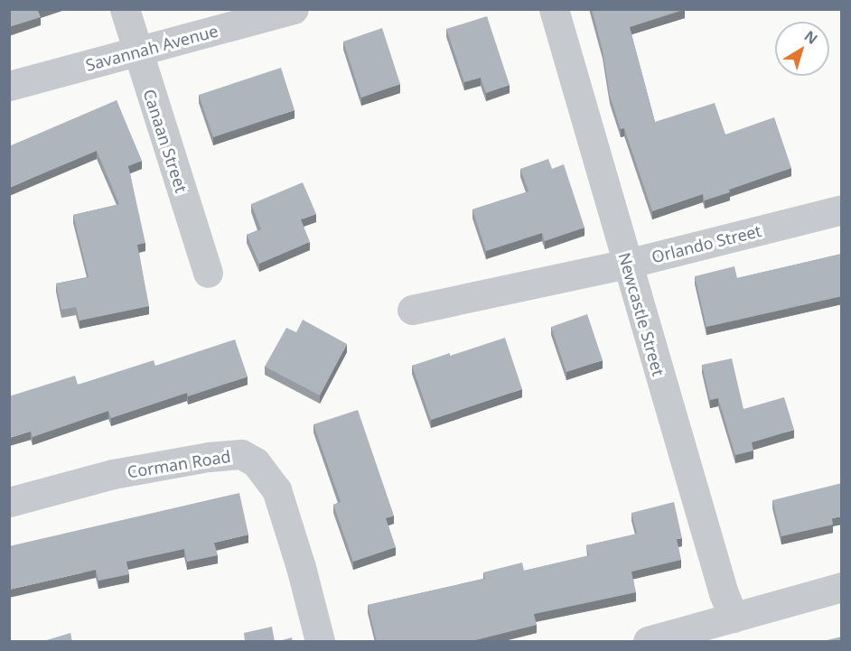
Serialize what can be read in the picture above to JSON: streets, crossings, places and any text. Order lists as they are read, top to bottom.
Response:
{
  "streets": {
    "street": [
      "Savannah Avenue",
      "Canaan Street",
      "Orlando Street",
      "Newcastle Street",
      "Corman Road"
    ]
  },
  "crossings": [
    ["Savannah Avenue", "Canaan Street"],
    ["Orlando Street", "Newcastle Street"]
  ],
  "north": "top right"
}
